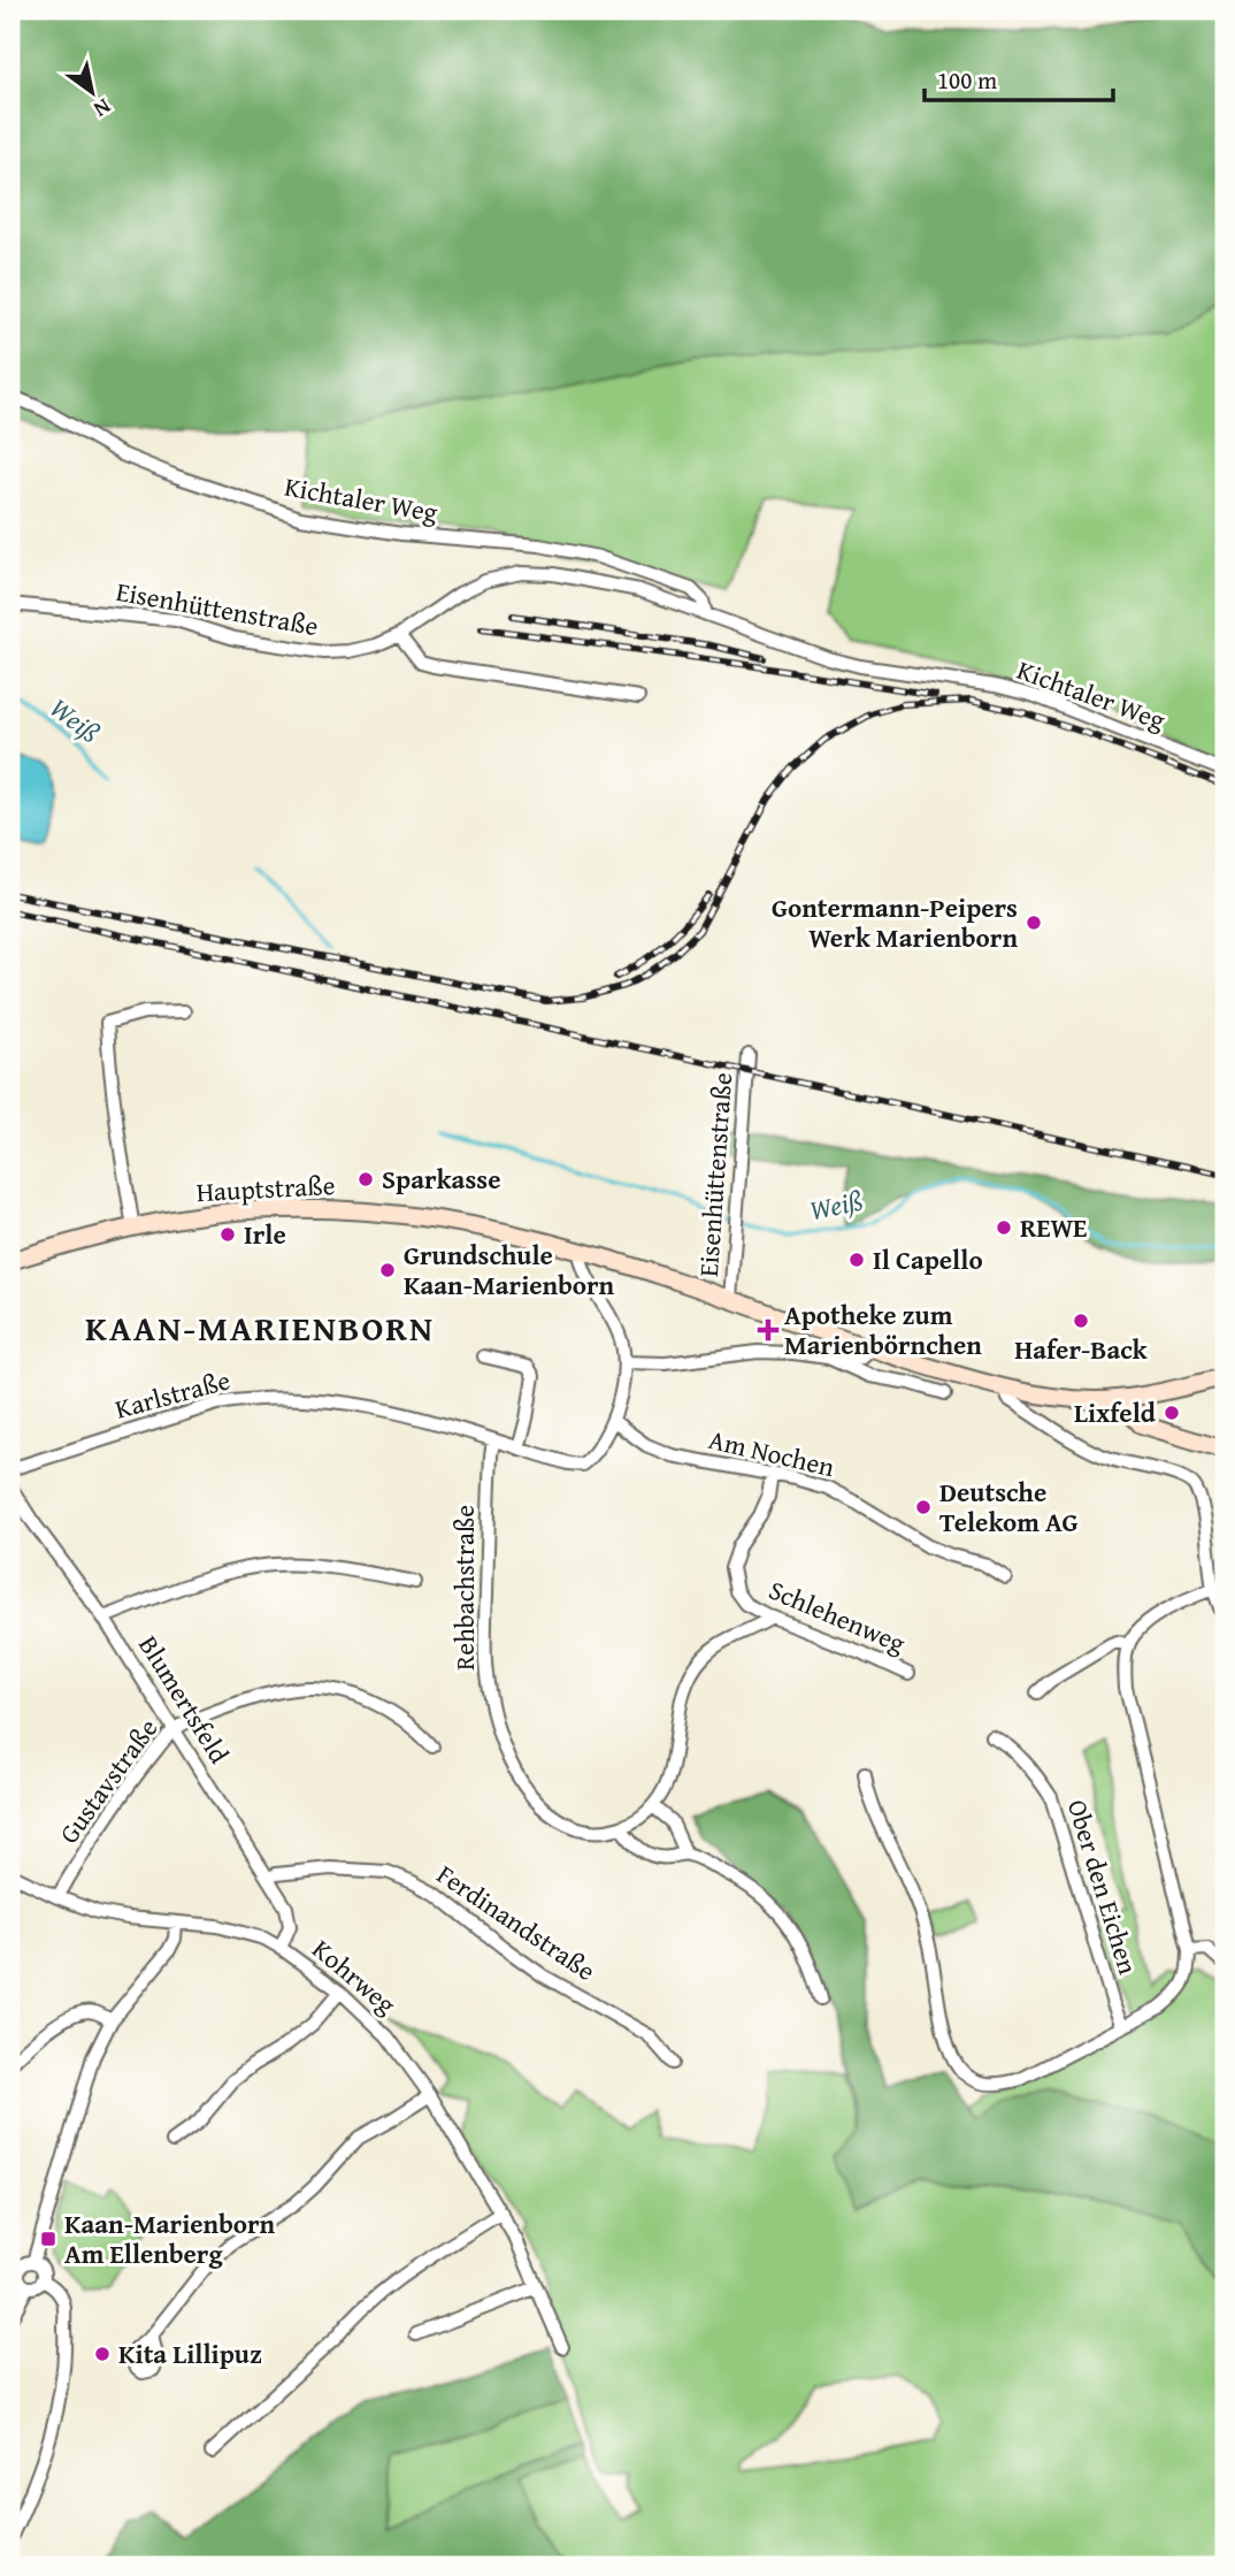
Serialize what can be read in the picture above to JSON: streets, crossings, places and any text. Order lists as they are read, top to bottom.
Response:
{
  "streets": {
    "main road": ["Hauptstraße"],
    "street": [
      "Kichtaler Weg",
      "Eisenhüttenstraße",
      "Karlstraße",
      "Am Nochen",
      "Rehbachstraße",
      "Schlehenweg",
      "Blumertsfeld",
      "Gustavstraße",
      "Ober den Eichen",
      "Ferdinandstraße",
      "Kohrweg"
    ]
  },
  "crossings": [
    ["Kichtaler Weg", "Eisenhüttenstraße"],
    ["Eisenhüttenstraße", "Hauptstraße"],
    ["Karlstraße", "Rehbachstraße"],
    ["Am Nochen", "Schlehenweg"],
    ["Blumertsfeld", "Gustavstraße"],
    ["Blumertsfeld", "Ferdinandstraße"],
    ["Blumertsfeld", "Kohrweg"],
    ["Gustavstraße", "Kohrweg"]
  ],
  "districts": ["KAAN-MARIENBORN"],
  "water": ["Weiß"],
  "places": {
    "other": [
      "Gontermann-Peipers Werk Marienborn",
      "Sparkasse",
      "REWE",
      "Irle",
      "Il Capello",
      "Grundschule Kaan-Marienborn",
      "Hafer-Back",
      "Lixfeld",
      "Deutsche Telekom AG",
      "Kita Lillipuz"
    ],
    "health": ["Apotheke zum Marienbörnchen"],
    "transit": ["Kaan-Marienborn Am Ellenberg"]
  },
  "scale_bar": "100 m",
  "north": "bottom right"
}
